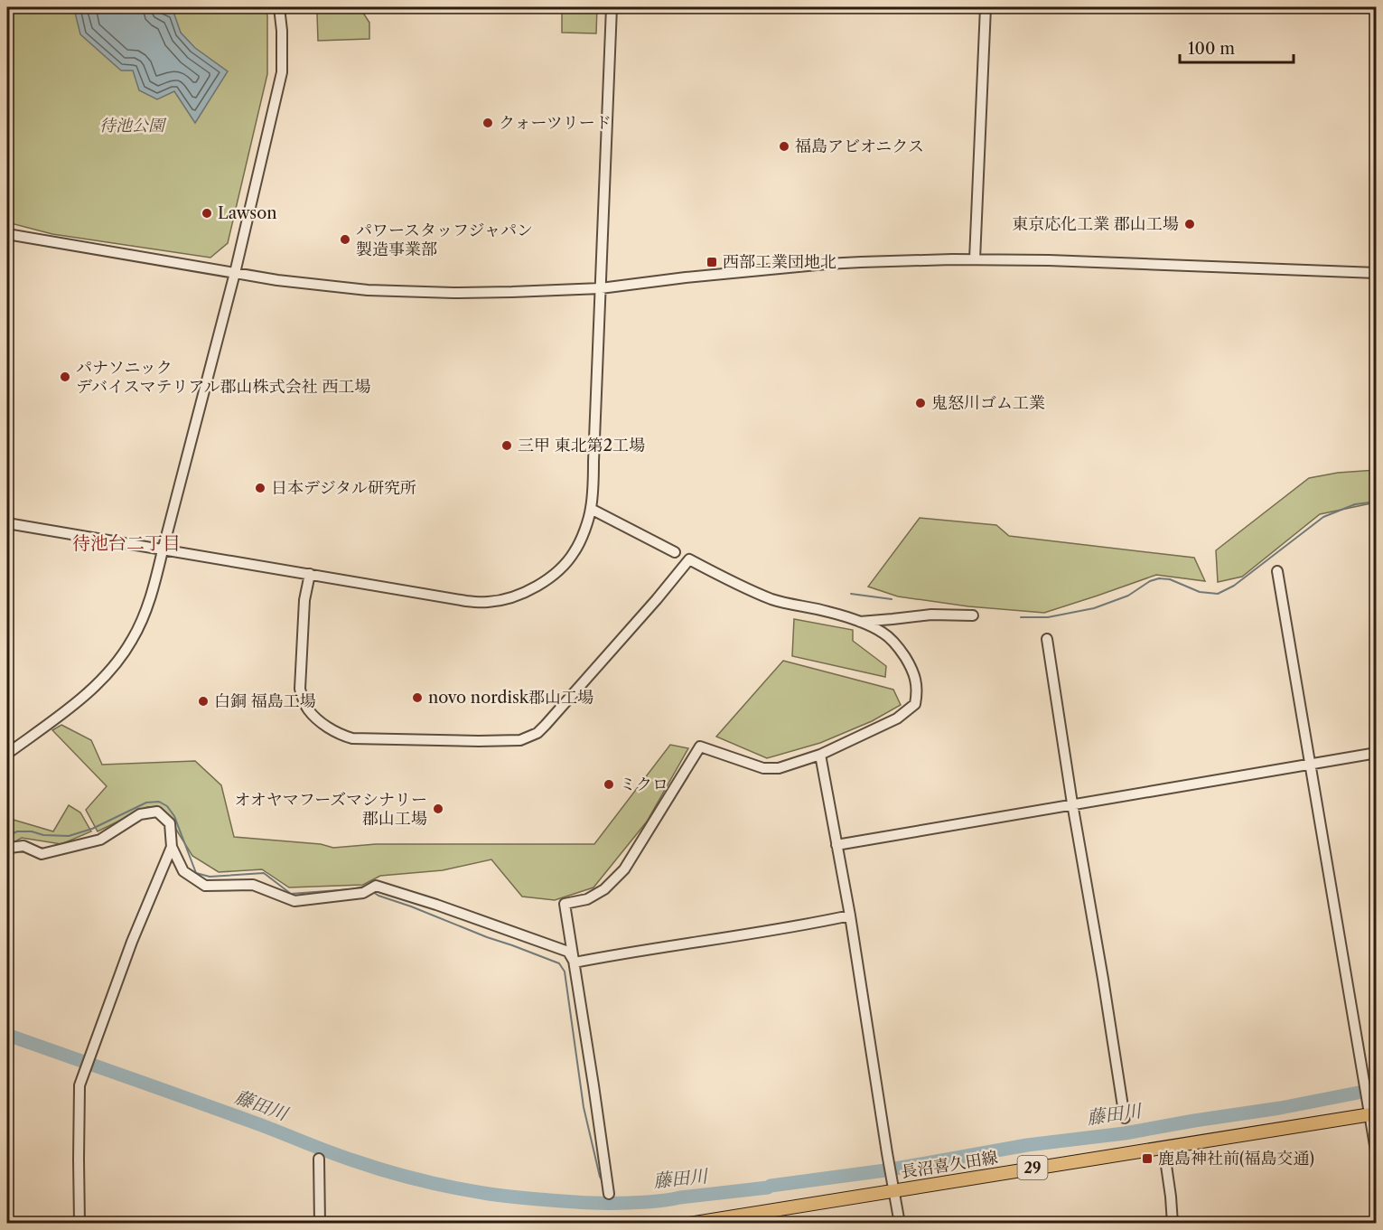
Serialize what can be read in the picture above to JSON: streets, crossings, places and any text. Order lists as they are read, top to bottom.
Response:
{
  "streets": {
    "main road": ["長沼喜久田線", "29"]
  },
  "districts": ["待池台二丁目"],
  "water": ["藤田川"],
  "parks": ["待池公園"],
  "places": {
    "other": [
      "クォーツリード",
      "福島アビオニクス",
      "Lawson",
      "東京応化工業 郡山工場",
      "パワースタッフジャパン 製造事業部",
      "パナソニック デバイスマテリアル郡山株式会社 西工場",
      "鬼怒川ゴム工業",
      "三甲 東北第2工場",
      "日本デジタル研究所",
      "novo nordisk郡山工場",
      "白銅 福島工場",
      "ミクロ",
      "オオヤマフーズマシナリー 郡山工場"
    ],
    "transit": ["西部工業団地北", "鹿島神社前(福島交通)"]
  },
  "scale_bar": "100 m"
}
